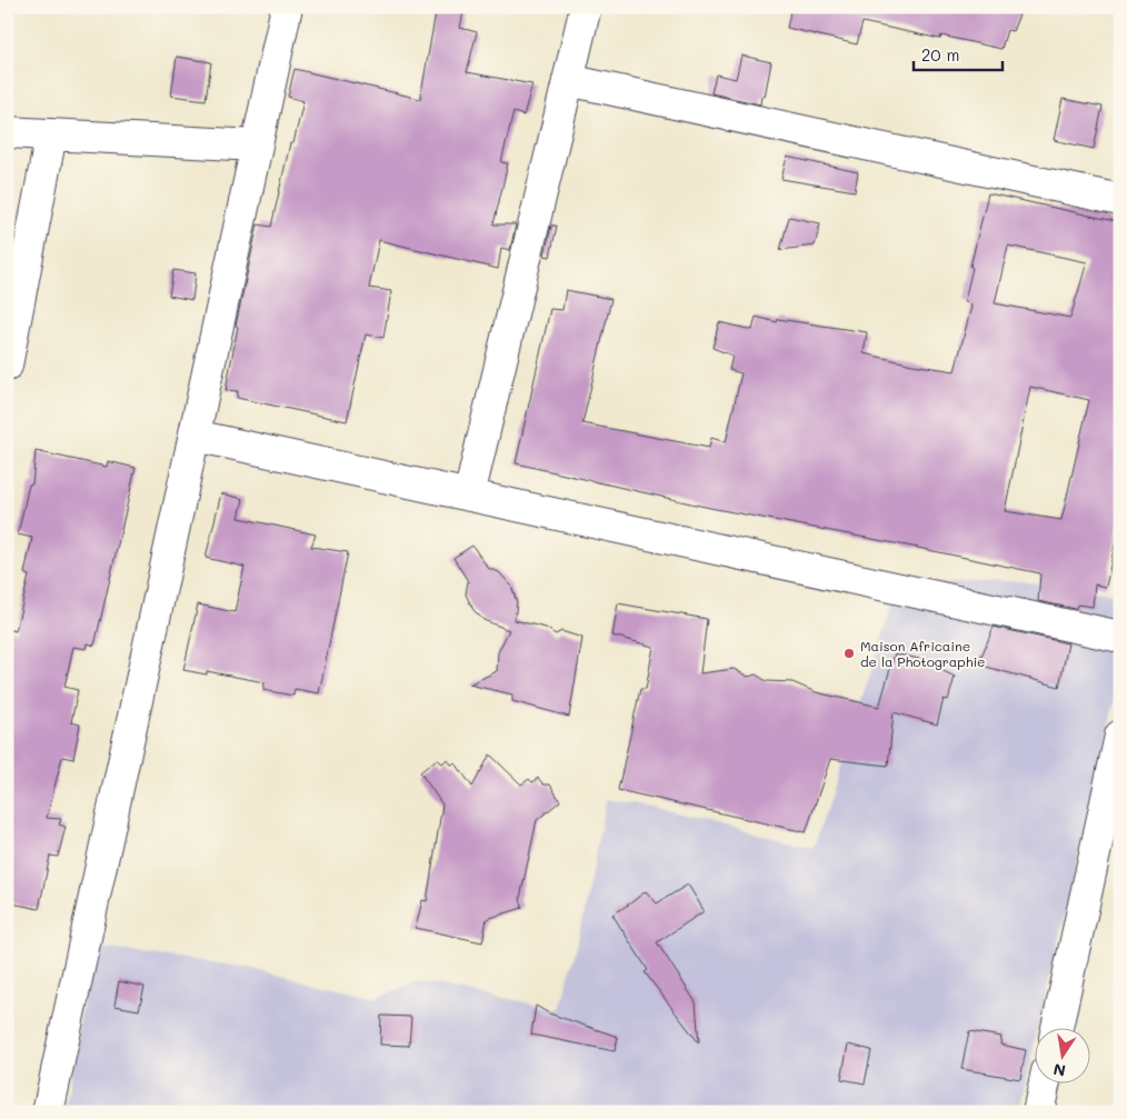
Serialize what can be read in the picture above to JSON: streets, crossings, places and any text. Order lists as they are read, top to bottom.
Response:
{
  "places": ["Maison Africaine de la Photographie"],
  "scale_bar": "20 m",
  "north": "bottom"
}
